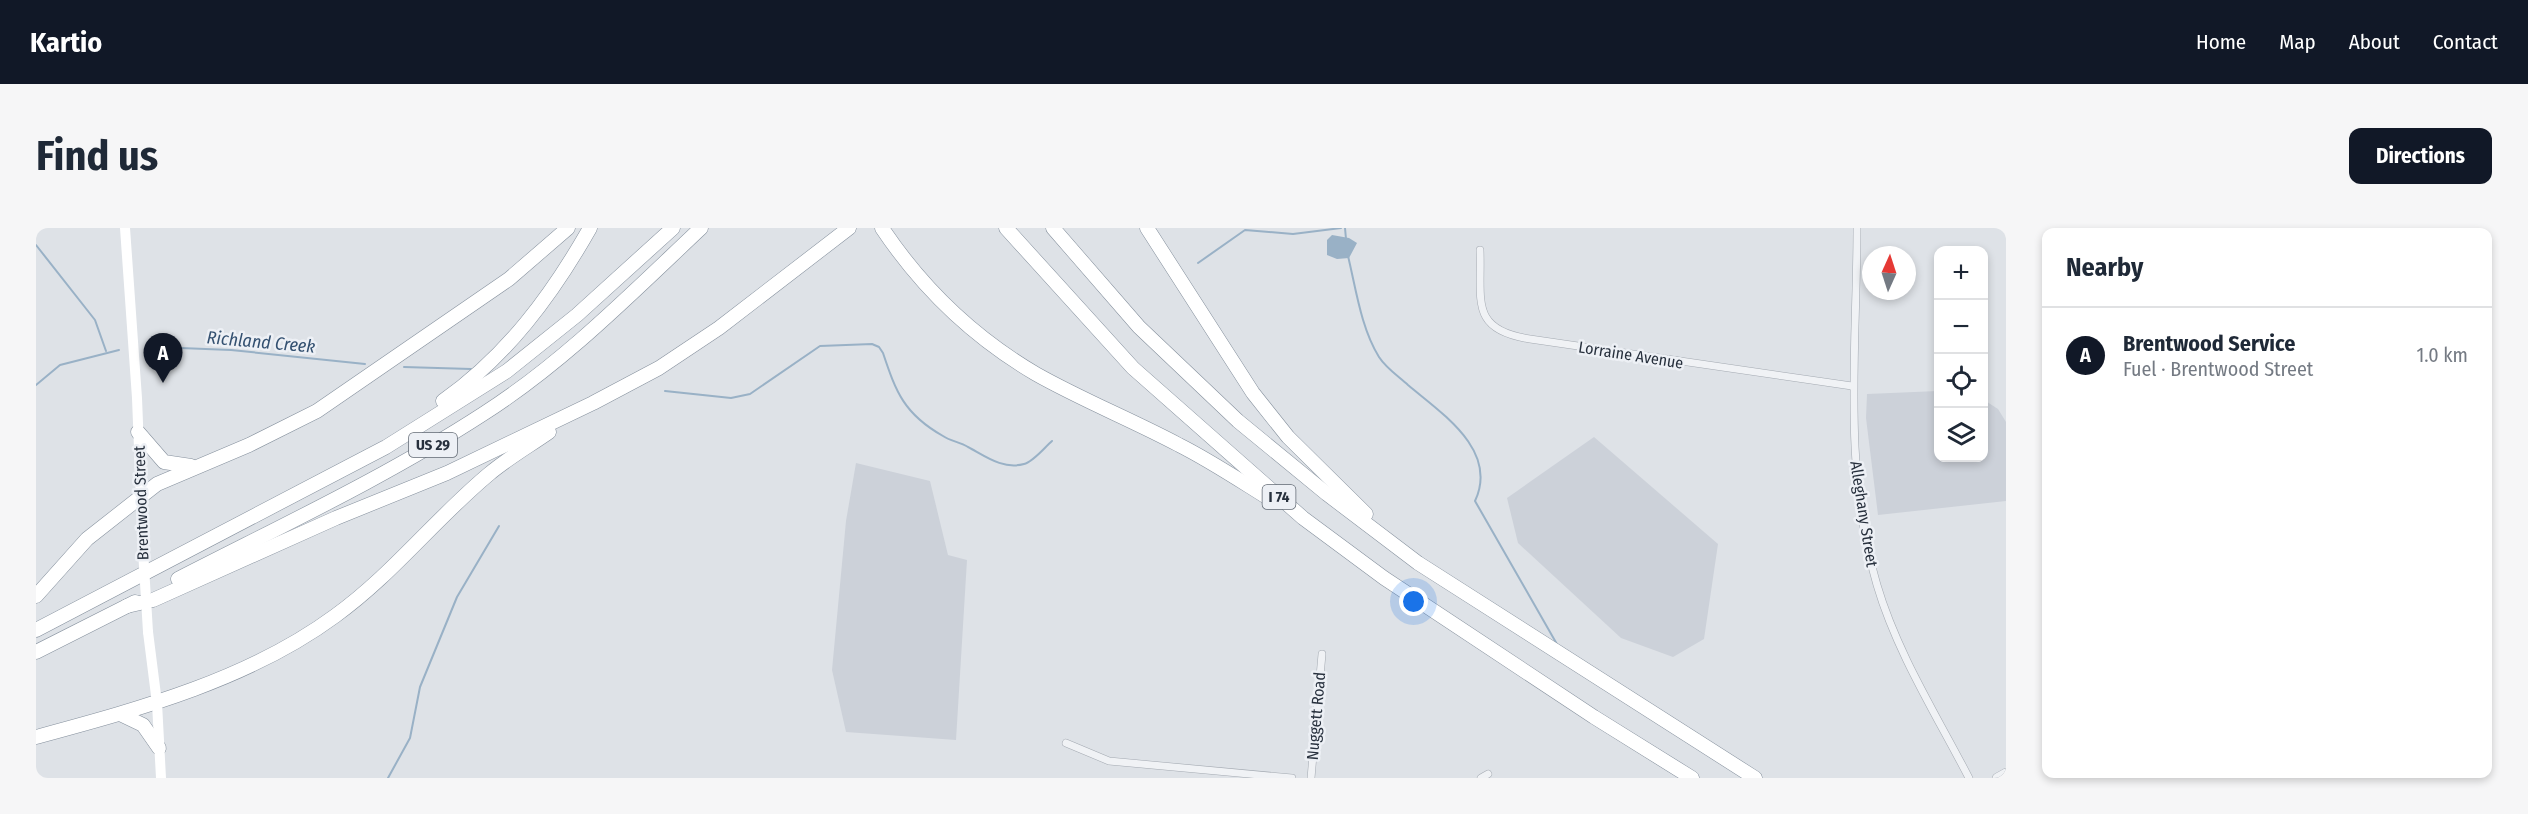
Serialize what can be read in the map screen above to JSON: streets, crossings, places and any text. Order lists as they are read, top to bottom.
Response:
{
  "streets": {
    "highway": ["US 29", "I 74"],
    "main road": ["Brentwood Street"],
    "street": ["Lorraine Avenue", "Alleghany Street", "Nuggett Road"]
  },
  "crossings": [
    ["Lorraine Avenue", "Alleghany Street"]
  ],
  "water": ["Richland Creek"],
  "north": "top",
  "page": {
    "header": "Kartio",
    "nav": [
      "Home",
      "Map",
      "About",
      "Contact"
    ],
    "buttons": "Directions",
    "title": "Find us",
    "heading": "Nearby",
    "map_buttons": ["+", "−"],
    "list": [
      {
        "mark": "A",
        "name": "Brentwood Service",
        "note": "Fuel · Brentwood Street",
        "value": "1.0 km"
      }
    ],
    "pins": "A"
  }
}
